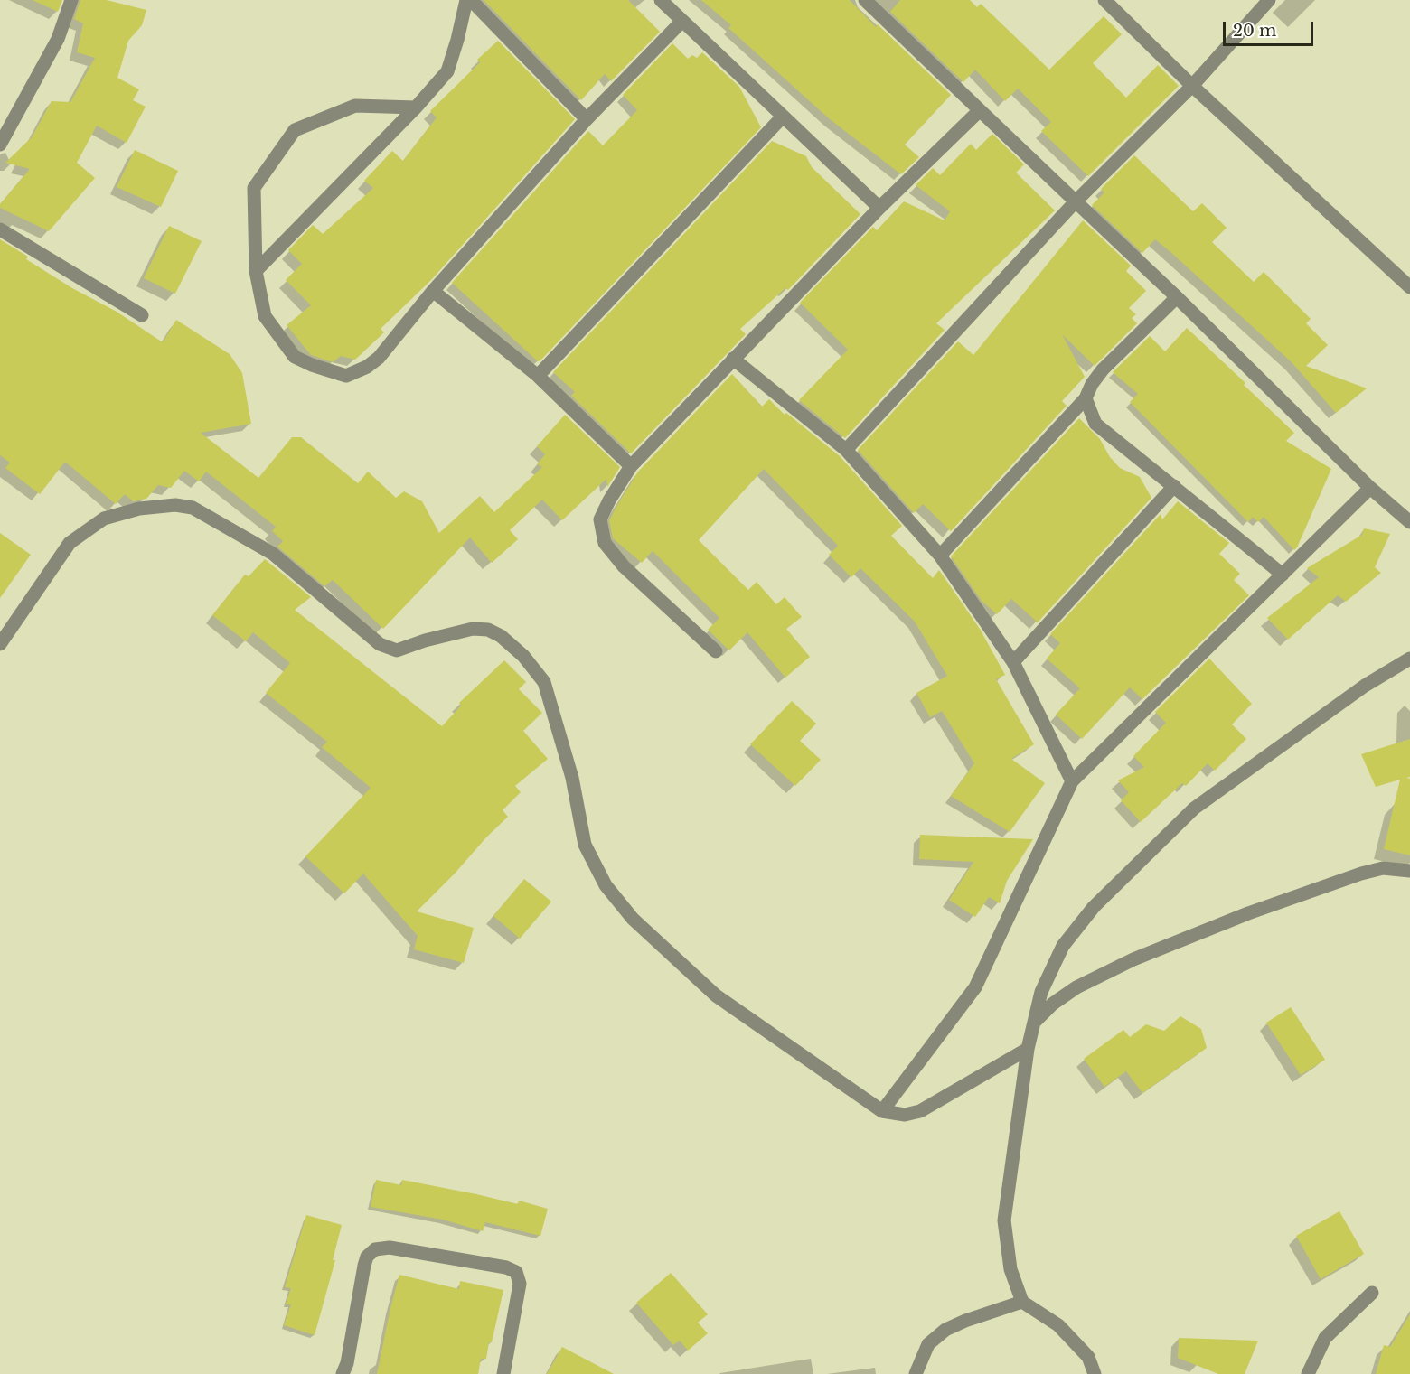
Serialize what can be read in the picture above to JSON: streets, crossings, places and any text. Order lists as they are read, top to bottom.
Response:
{
  "scale_bar": "20 m"
}
